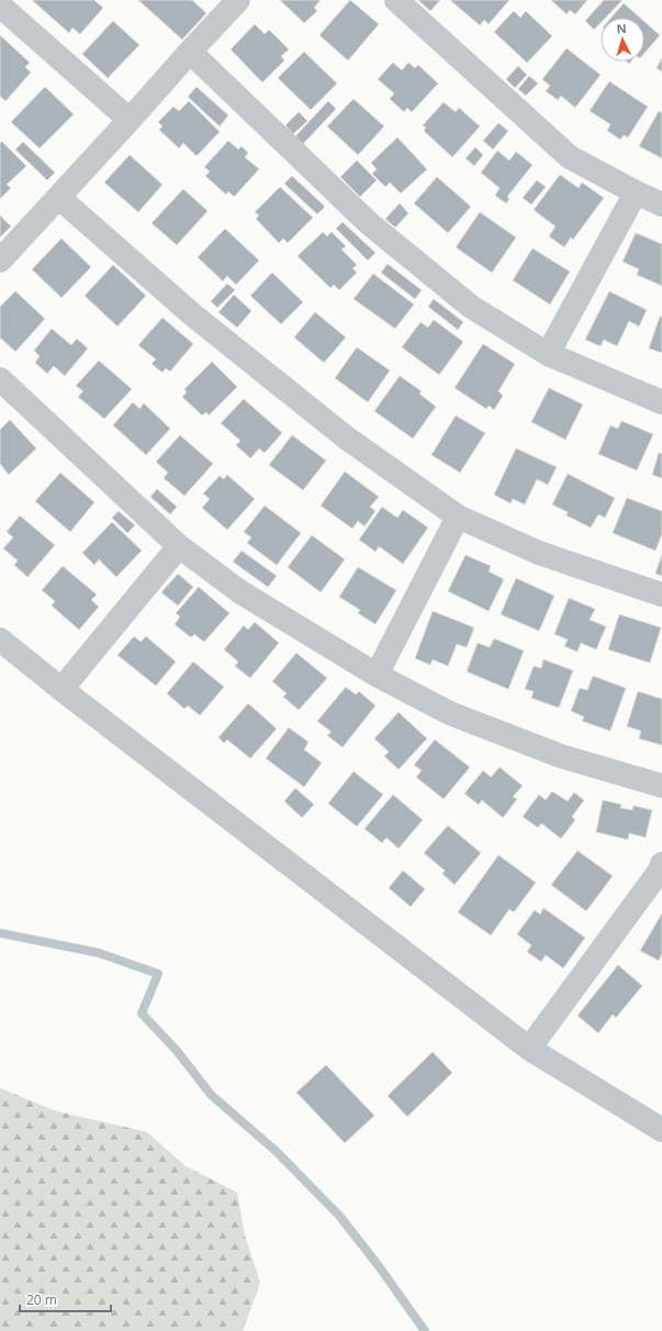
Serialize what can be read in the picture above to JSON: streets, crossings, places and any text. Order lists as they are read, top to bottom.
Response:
{
  "scale_bar": "20 m",
  "north": "top"
}
